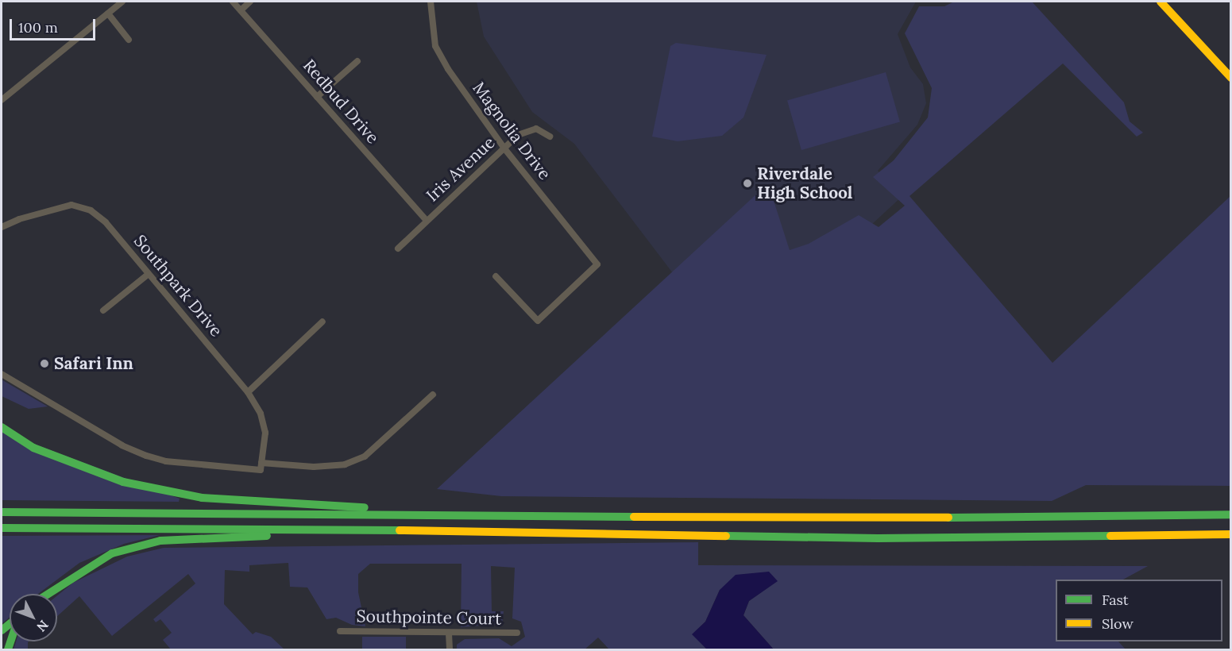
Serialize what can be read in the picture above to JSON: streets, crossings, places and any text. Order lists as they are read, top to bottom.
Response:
{
  "streets": {
    "street": [
      "Redbud Drive",
      "Magnolia Drive",
      "Iris Avenue",
      "Southpark Drive",
      "Southpointe Court"
    ]
  },
  "crossings": [
    ["Redbud Drive", "Iris Avenue"],
    ["Magnolia Drive", "Iris Avenue"]
  ],
  "places": ["Riverdale High School", "Safari Inn"],
  "legend": ["Fast", "Slow"],
  "scale_bar": "100 m",
  "north": "bottom right"
}
